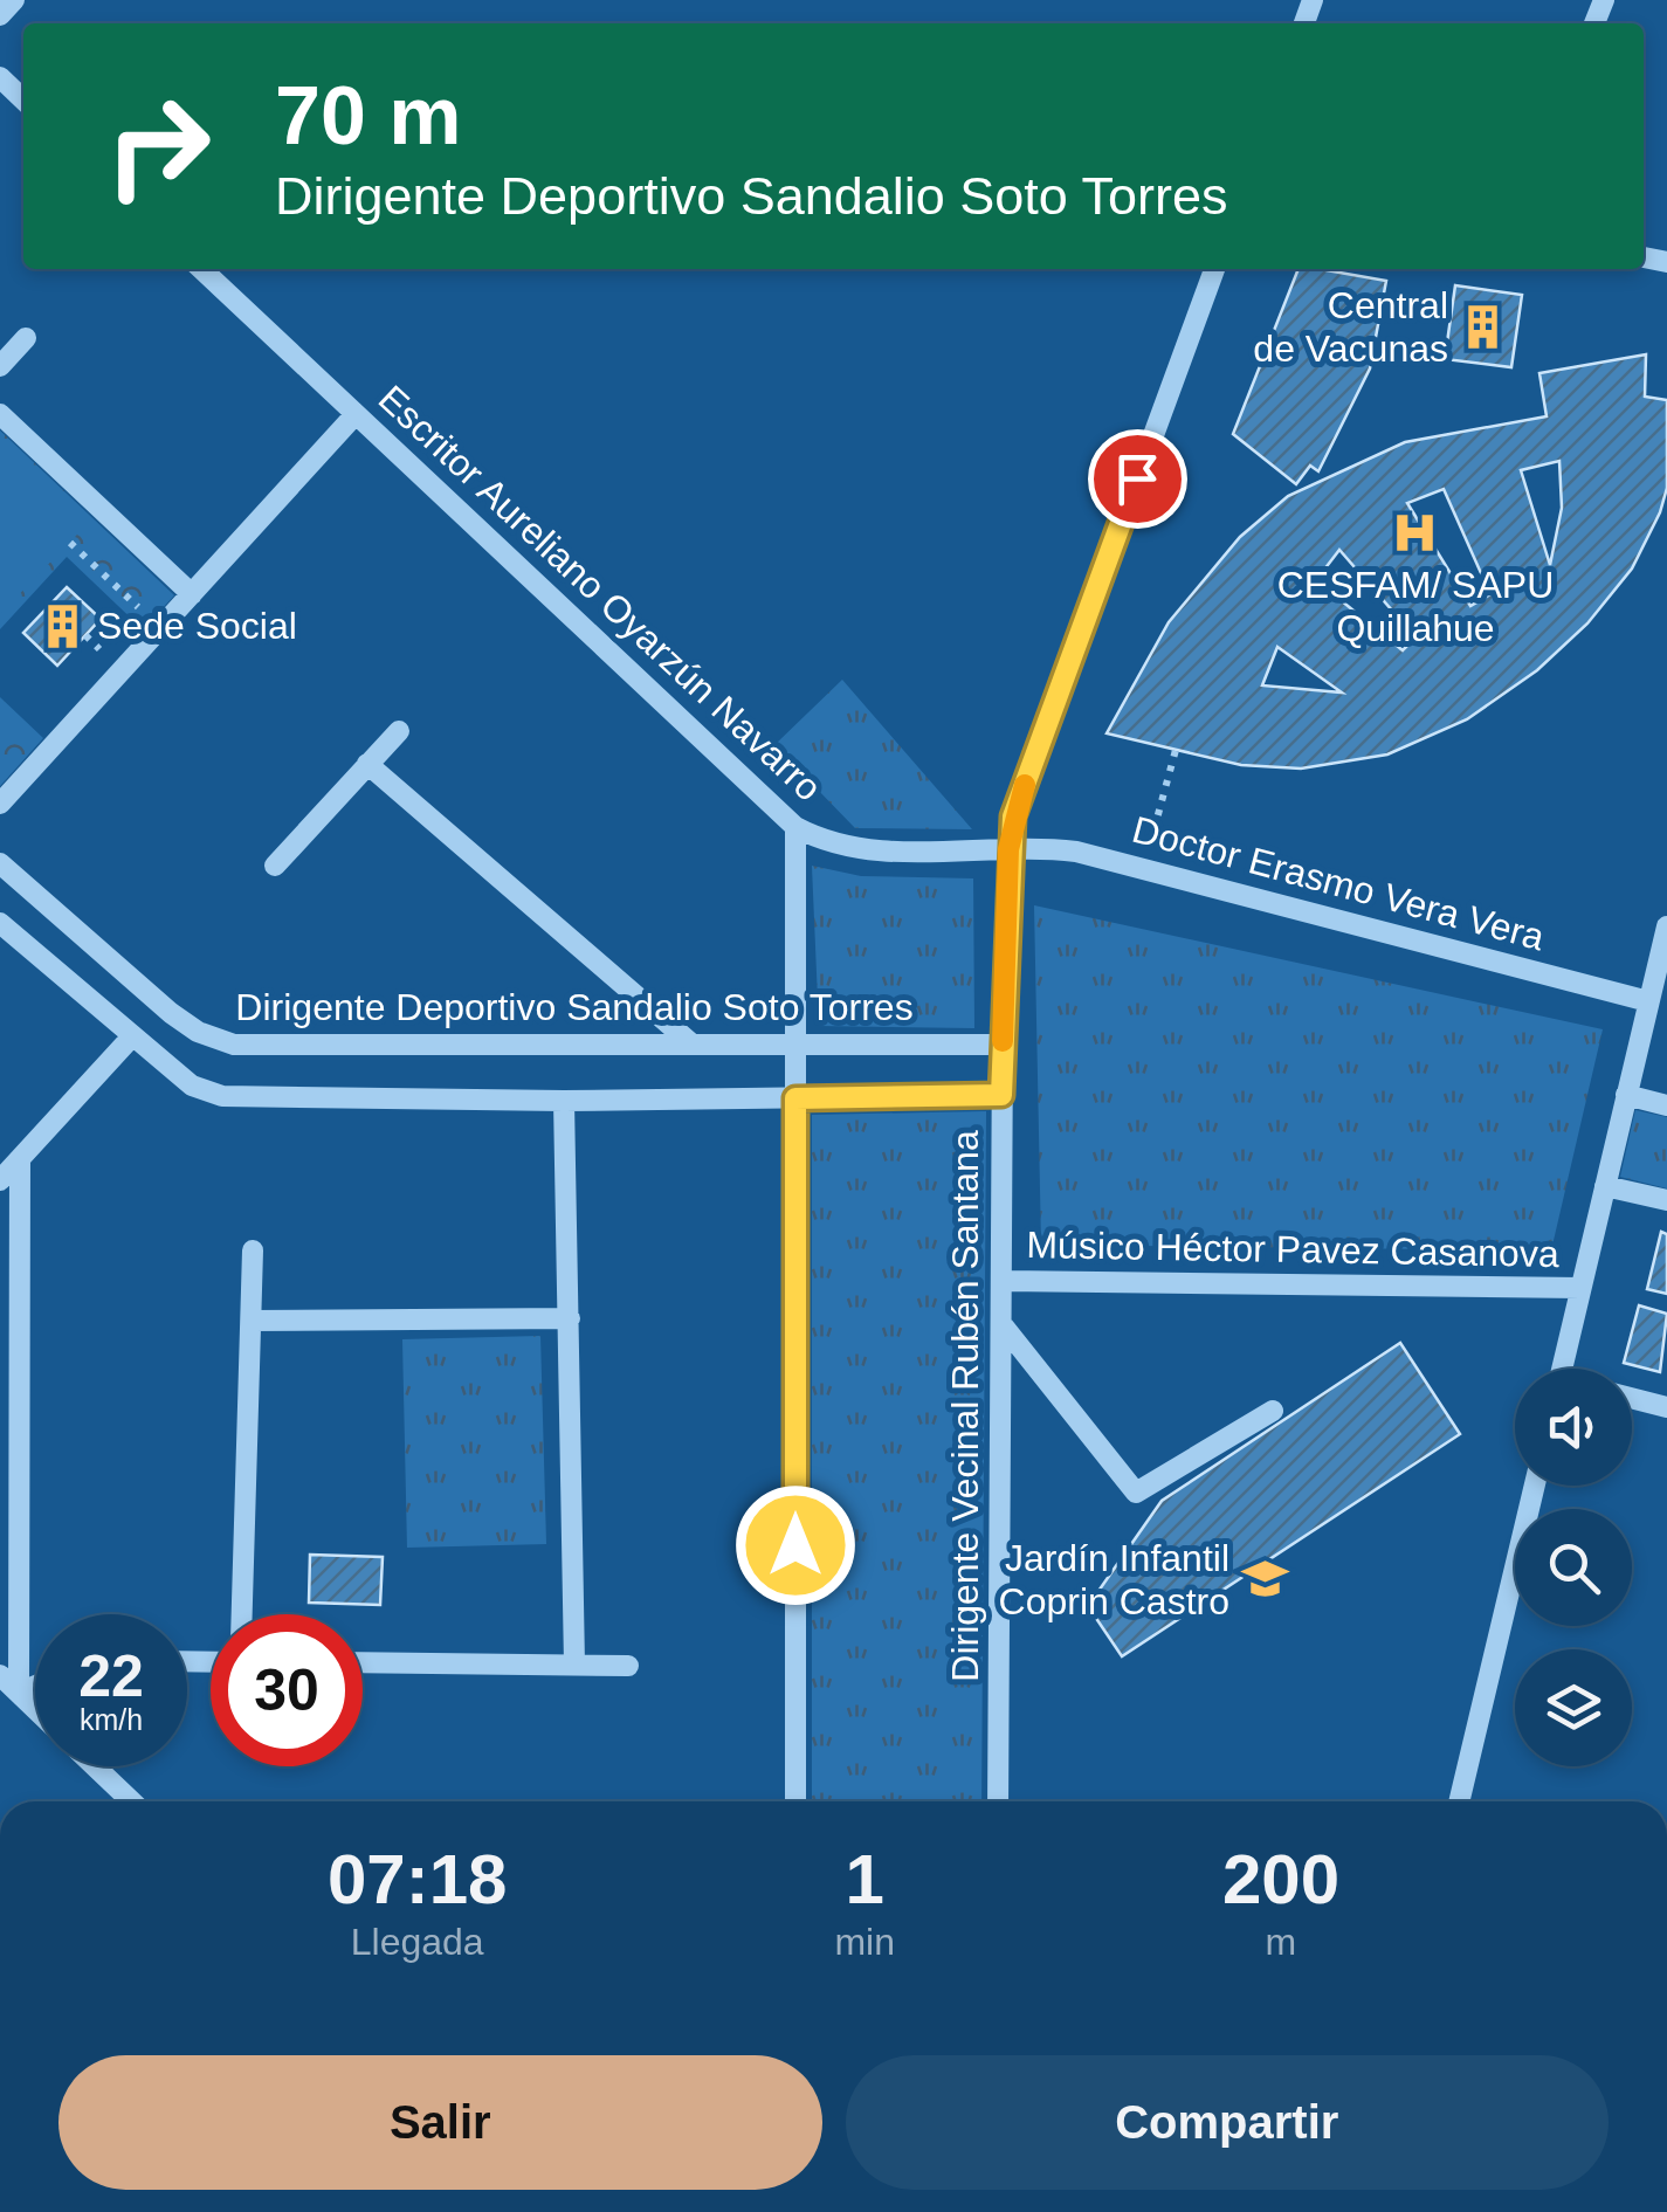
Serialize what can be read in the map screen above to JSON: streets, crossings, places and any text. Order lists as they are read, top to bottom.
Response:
{
  "streets": {
    "street": [
      "Escritor Aureliano Oyarzún Navarro",
      "Doctor Erasmo Vera Vera",
      "Dirigente Deportivo Sandalio Soto Torres",
      "Músico Héctor Pavez Casanova",
      "Dirigente Vecinal Rubén Santana"
    ]
  },
  "crossings": [
    ["Escritor Aureliano Oyarzún Navarro", "Doctor Erasmo Vera Vera"],
    ["Escritor Aureliano Oyarzún Navarro", "Dirigente Vecinal Rubén Santana"],
    ["Doctor Erasmo Vera Vera", "Dirigente Vecinal Rubén Santana"],
    ["Dirigente Deportivo Sandalio Soto Torres", "Dirigente Vecinal Rubén Santana"],
    ["Músico Héctor Pavez Casanova", "Dirigente Vecinal Rubén Santana"]
  ],
  "places": {
    "building": ["Central de Vacunas", "Sede Social"],
    "hospital": ["CESFAM/ SAPU Quillahue"],
    "school or university": ["Jardín Infantil Coprin Castro"]
  },
  "page": {
    "turn": ["70 m", "Dirigente Deportivo Sandalio Soto Torres"],
    "speed": "22 km/h",
    "limit": "30",
    "eta": [
      "07:18",
      "Llegada",
      "1",
      "min",
      "200",
      "m"
    ],
    "buttons": ["Salir", "Compartir"]
  }
}
